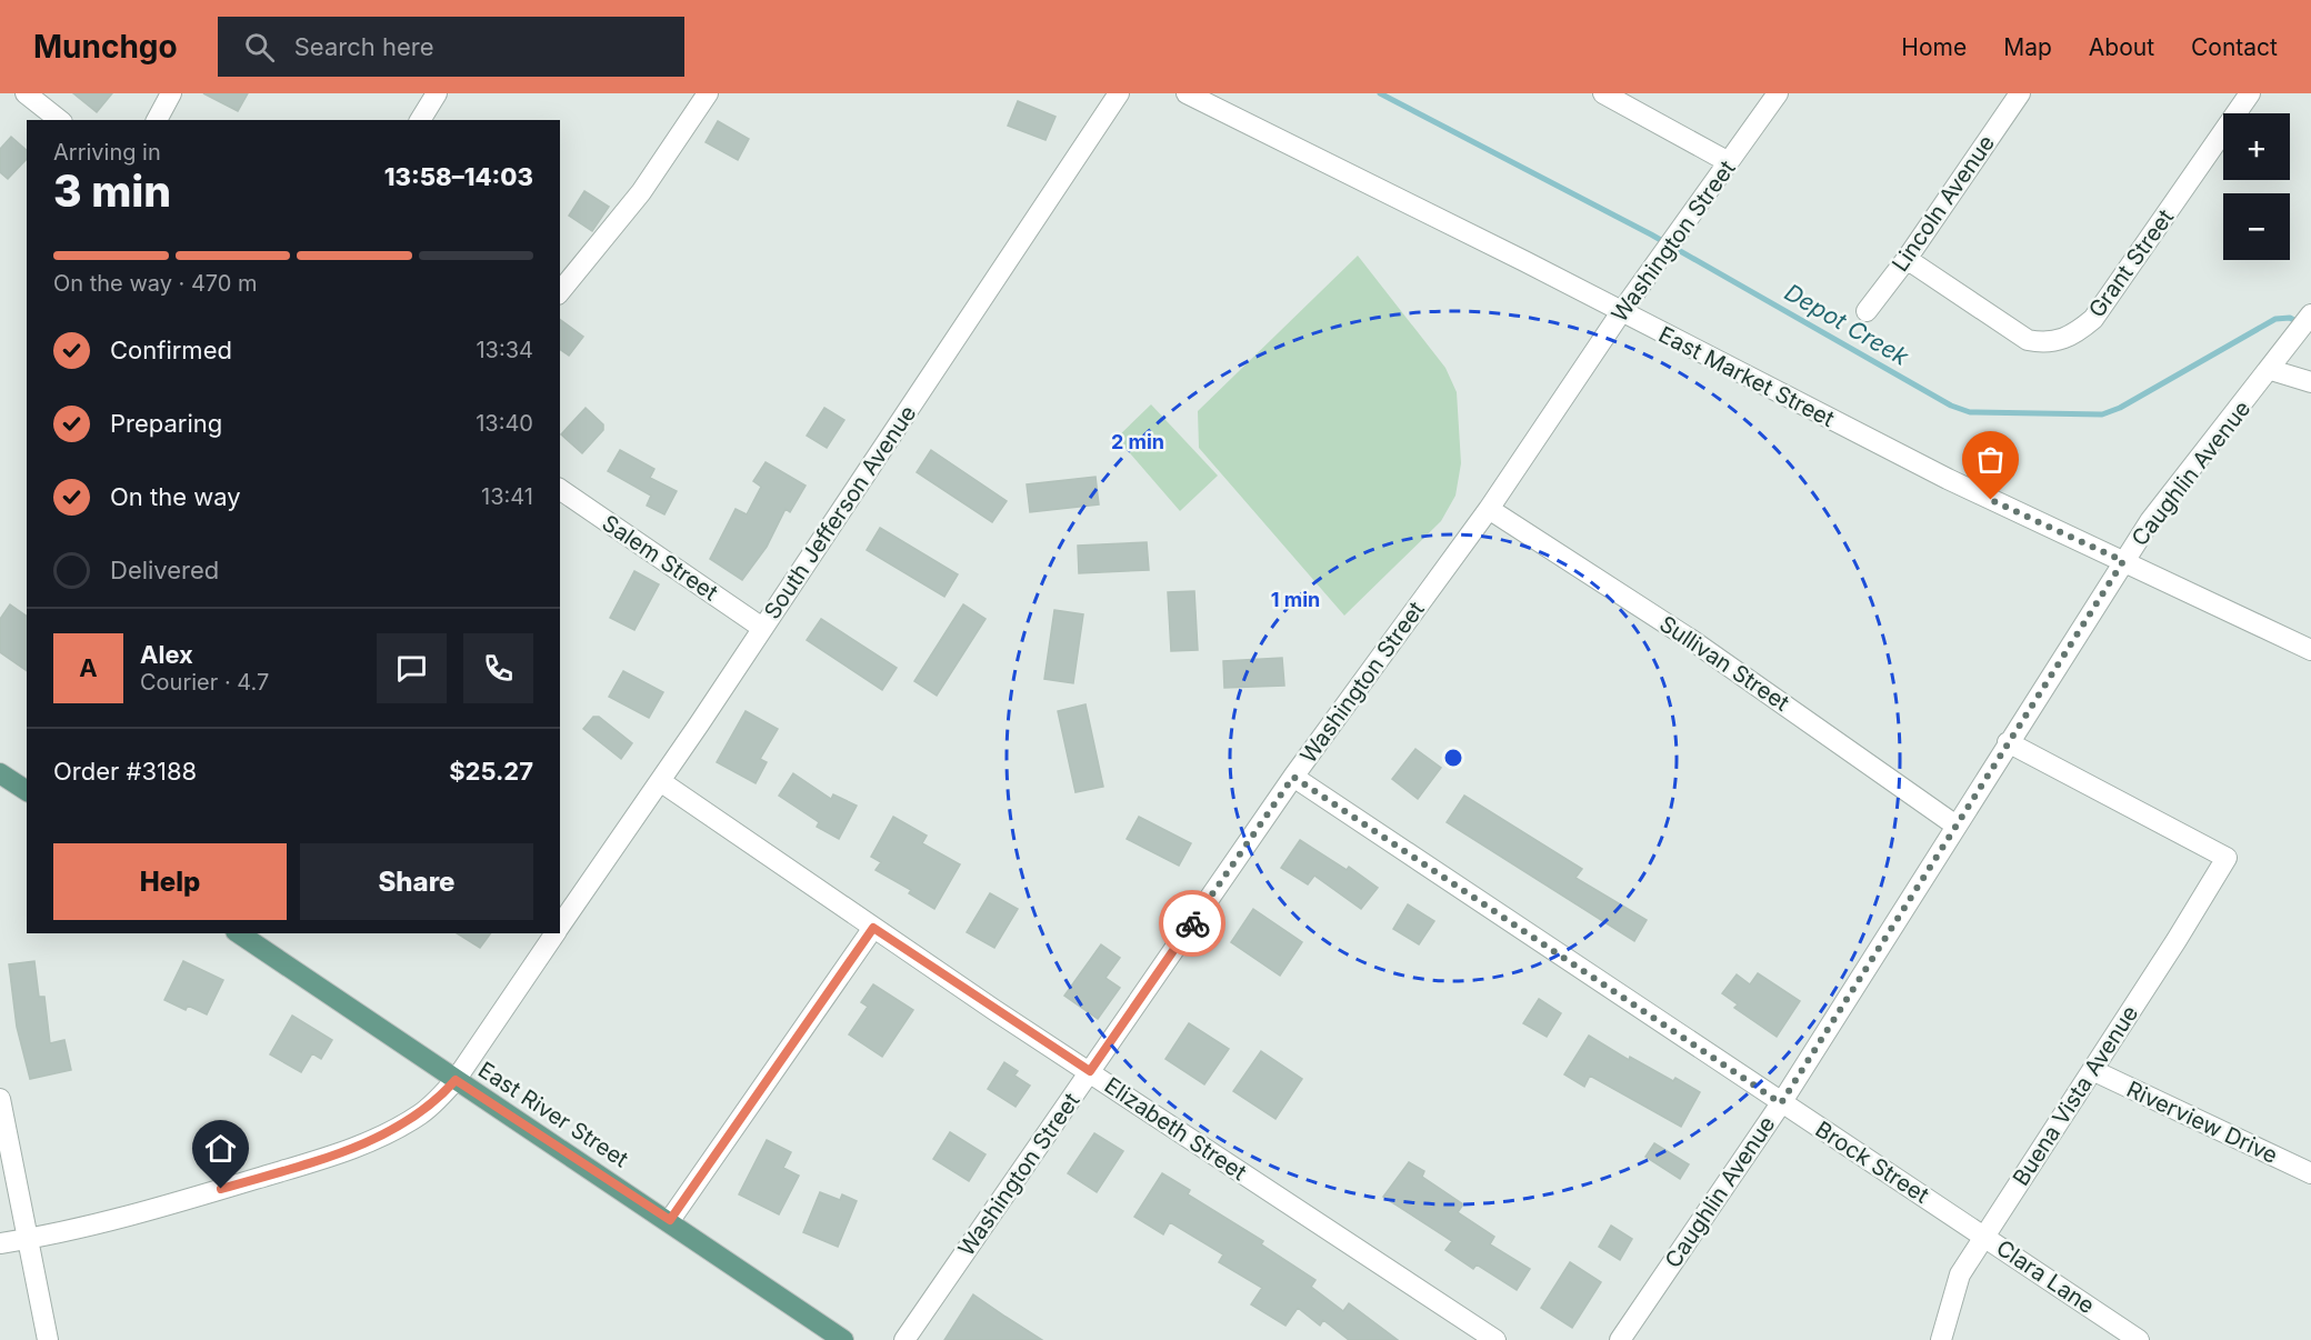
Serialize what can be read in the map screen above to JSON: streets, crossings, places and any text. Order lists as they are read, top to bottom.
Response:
{
  "streets": {
    "main road": ["East River Street"],
    "street": [
      "Lincoln Avenue",
      "Washington Street",
      "Grant Street",
      "East Market Street",
      "Caughlin Avenue",
      "South Jefferson Avenue",
      "Salem Street",
      "Sullivan Street",
      "Buena Vista Avenue",
      "Riverview Drive",
      "Elizabeth Street",
      "Brock Street",
      "Clara Lane"
    ]
  },
  "crossings": [
    ["Lincoln Avenue", "Grant Street"],
    ["Washington Street", "East Market Street"],
    ["Washington Street", "Sullivan Street"],
    ["Washington Street", "Elizabeth Street"],
    ["Washington Street", "Brock Street"],
    ["East Market Street", "Caughlin Avenue"],
    ["Caughlin Avenue", "Sullivan Street"],
    ["Caughlin Avenue", "Buena Vista Avenue"],
    ["Caughlin Avenue", "Brock Street"],
    ["South Jefferson Avenue", "Salem Street"],
    ["South Jefferson Avenue", "East River Street"],
    ["South Jefferson Avenue", "Elizabeth Street"],
    ["Buena Vista Avenue", "Riverview Drive"],
    ["Buena Vista Avenue", "Brock Street"],
    ["Buena Vista Avenue", "Clara Lane"],
    ["Brock Street", "Clara Lane"]
  ],
  "water": ["Depot Creek"],
  "page": {
    "header": "Munchgo",
    "search": "Search here",
    "nav": [
      "Home",
      "Map",
      "About",
      "Contact"
    ],
    "map_buttons": ["+", "−"],
    "heading": ["3 min", "Arriving in", "13:58–14:03"],
    "panel": [
      "Alex",
      "Courier · 4.7",
      "Order #3188",
      "$25.27"
    ],
    "bar": "On the way · 470 m",
    "list": [
      ["Confirmed", "13:34"],
      ["Preparing", "13:40"],
      ["On the way", "13:41"],
      "Delivered"
    ],
    "round": "A",
    "buttons": ["Help", "Share"]
  },
  "rings": ["2 min", "1 min"]
}
